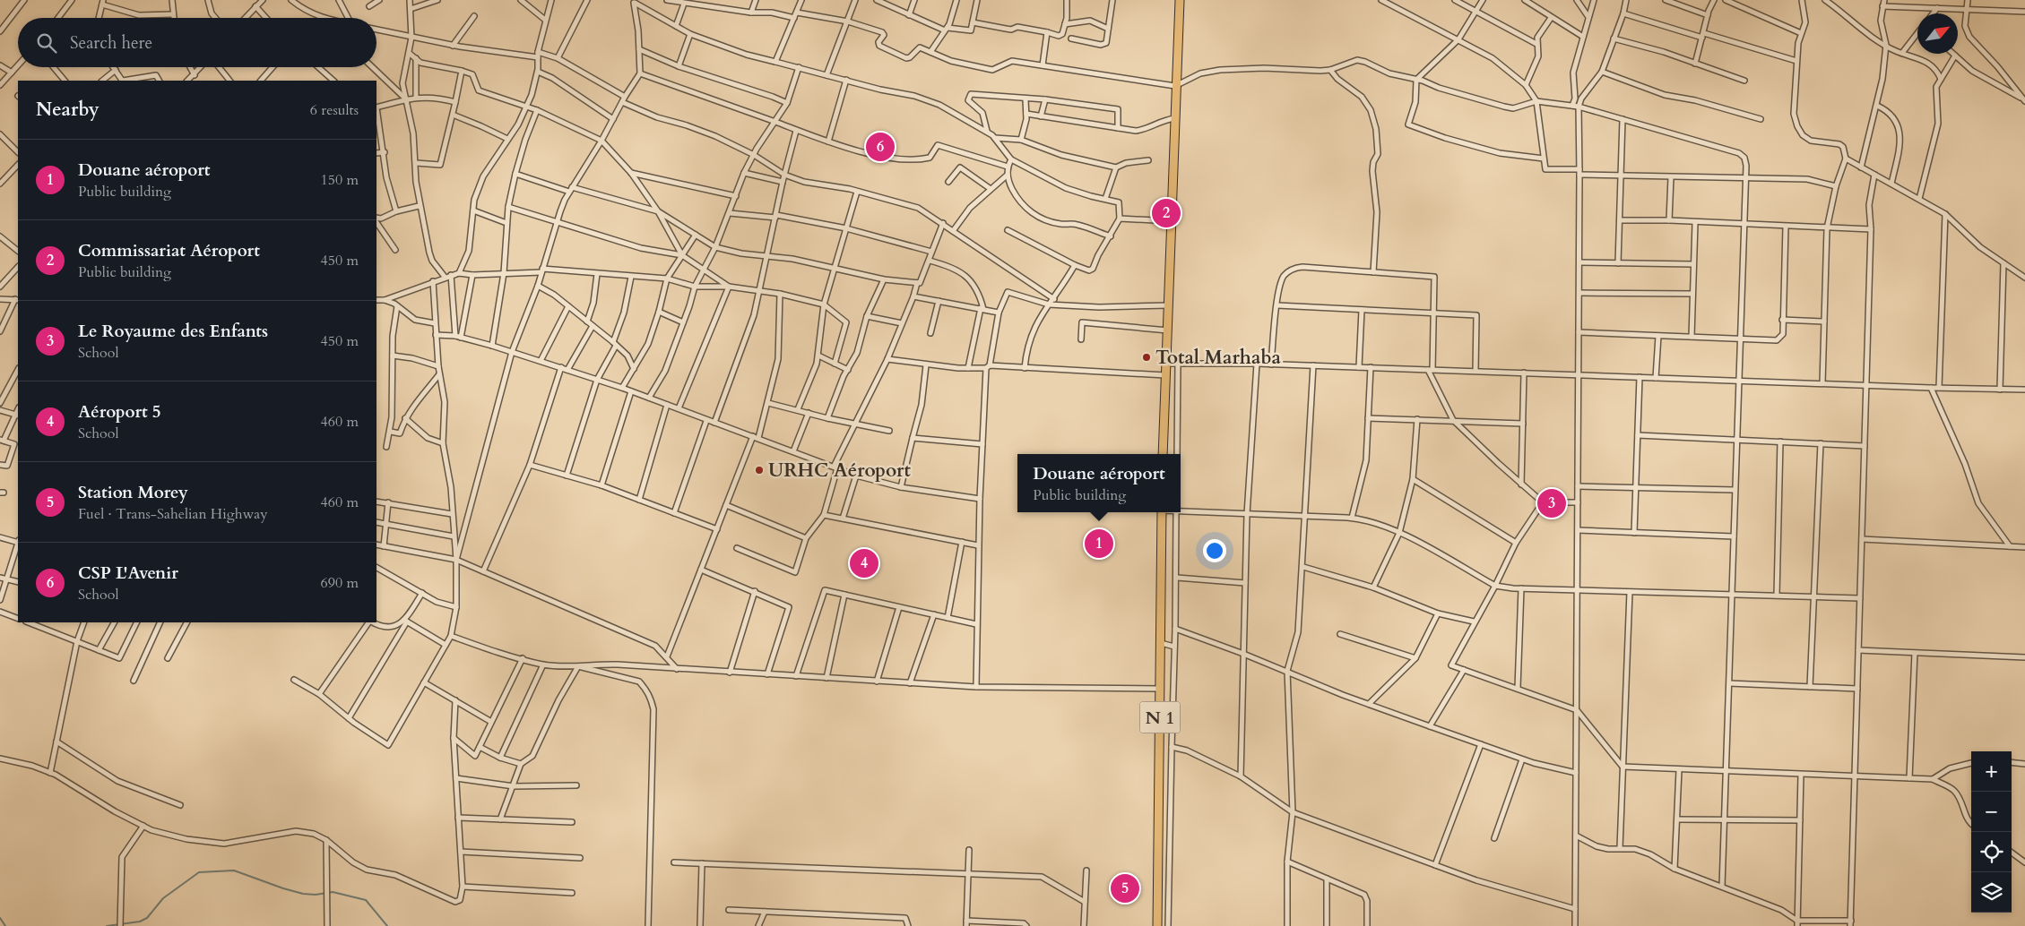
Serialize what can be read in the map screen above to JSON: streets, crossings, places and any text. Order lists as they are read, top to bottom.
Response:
{
  "streets": {
    "highway": ["N 1"]
  },
  "places": ["Total Marhaba", "URHC Aéroport"],
  "north": "top right",
  "page": {
    "search": "Search here",
    "heading": ["Nearby", "6 results"],
    "pins": [
      "6",
      "2",
      "3",
      "1",
      "4",
      "5"
    ],
    "list": [
      {
        "mark": "1",
        "name": "Douane aéroport",
        "note": "Public building",
        "value": "150 m"
      },
      {
        "mark": "2",
        "name": "Commissariat Aéroport",
        "note": "Public building",
        "value": "450 m"
      },
      {
        "mark": "3",
        "name": "Le Royaume des Enfants",
        "note": "School",
        "value": "450 m"
      },
      {
        "mark": "4",
        "name": "Aéroport 5",
        "note": "School",
        "value": "460 m"
      },
      {
        "mark": "5",
        "name": "Station Morey",
        "note": "Fuel · Trans-Sahelian Highway",
        "value": "460 m"
      },
      {
        "mark": "6",
        "name": "CSP L'Avenir",
        "note": "School",
        "value": "690 m"
      }
    ],
    "popup": ["Douane aéroport", "Public building"],
    "map_buttons": ["+", "−"]
  }
}
